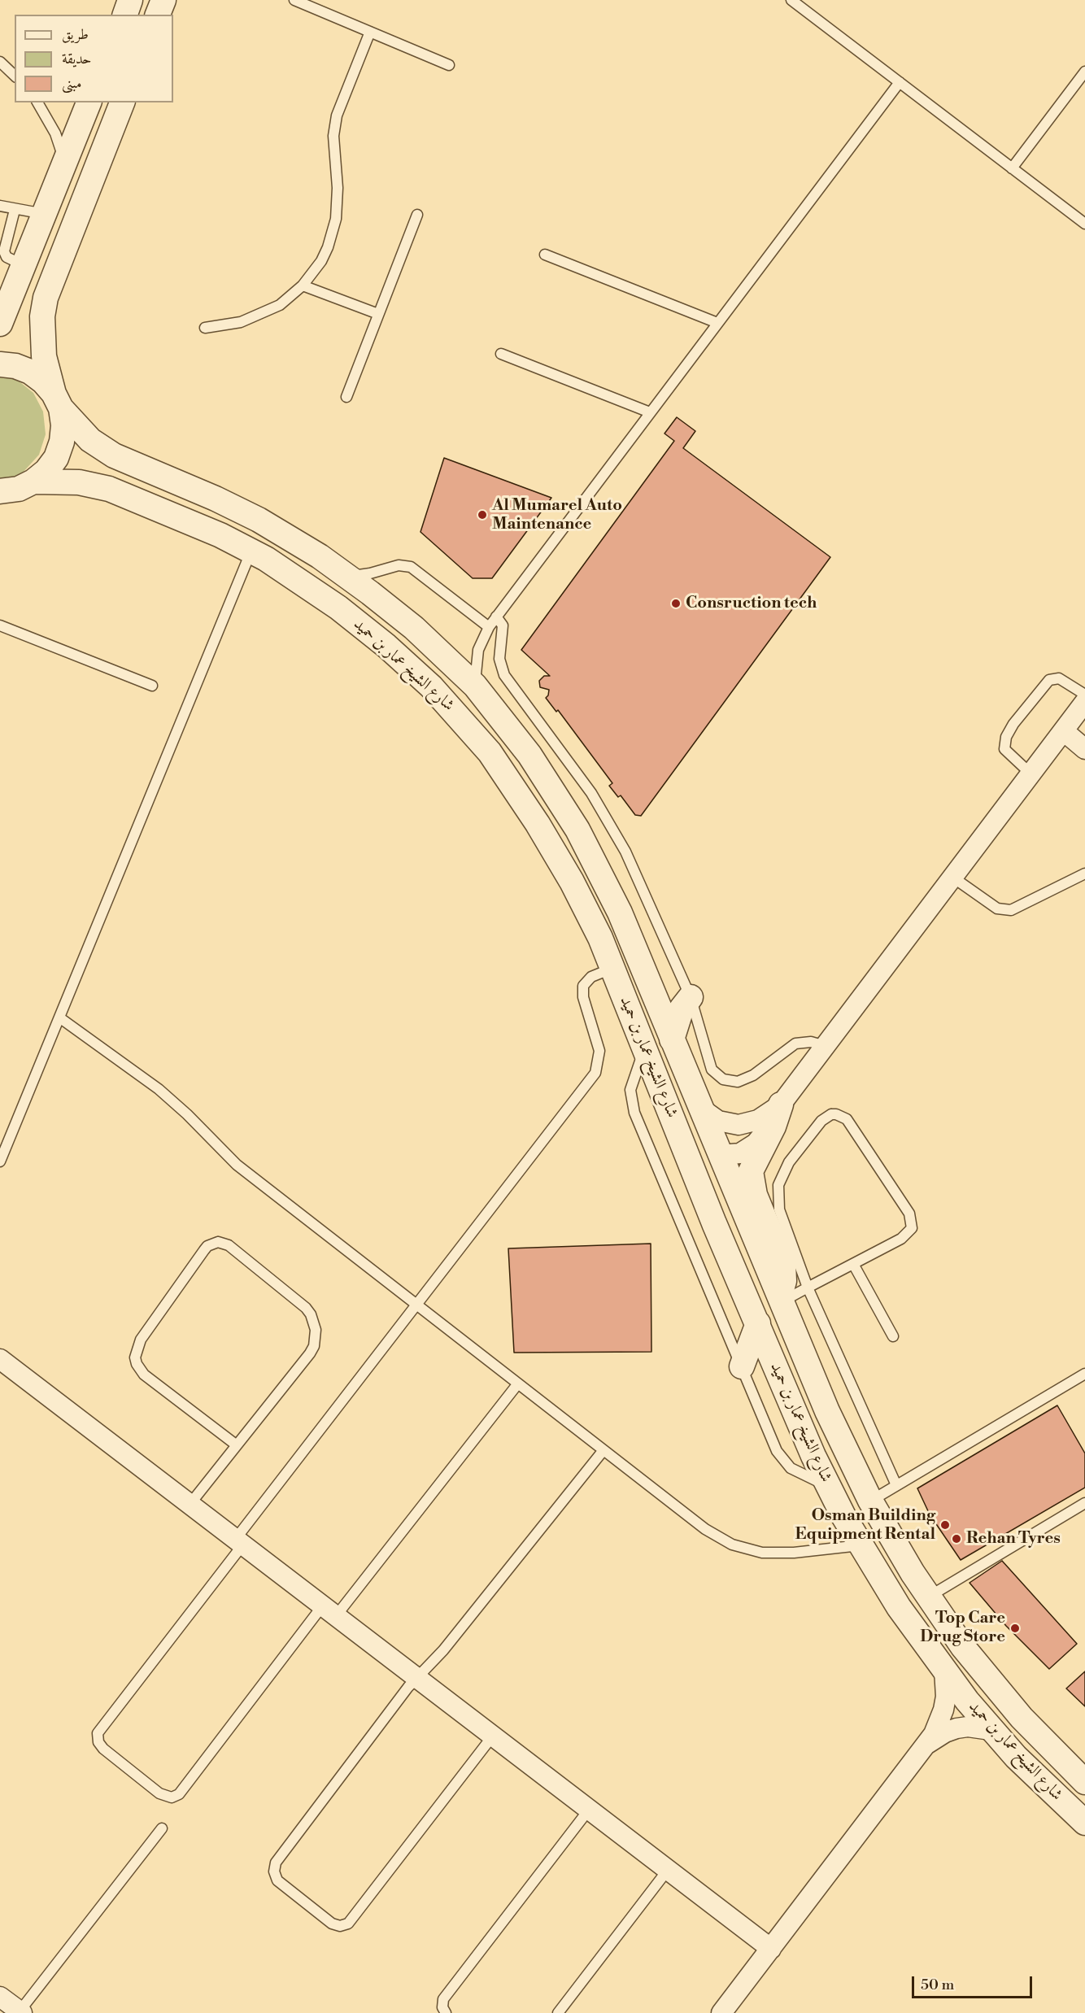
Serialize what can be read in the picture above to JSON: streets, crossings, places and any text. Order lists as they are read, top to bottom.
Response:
{
  "streets": {
    "street": ["شارع الشيخ عمار بن حميد"]
  },
  "places": [
    "Al Mumarel Auto Maintenance",
    "Consruction tech",
    "Osman Building Equipment Rental",
    "Rehan Tyres",
    "Top Care Drug Store"
  ],
  "legend": ["طريق", "حديقة", "مبنى"],
  "scale_bar": "50 m"
}
